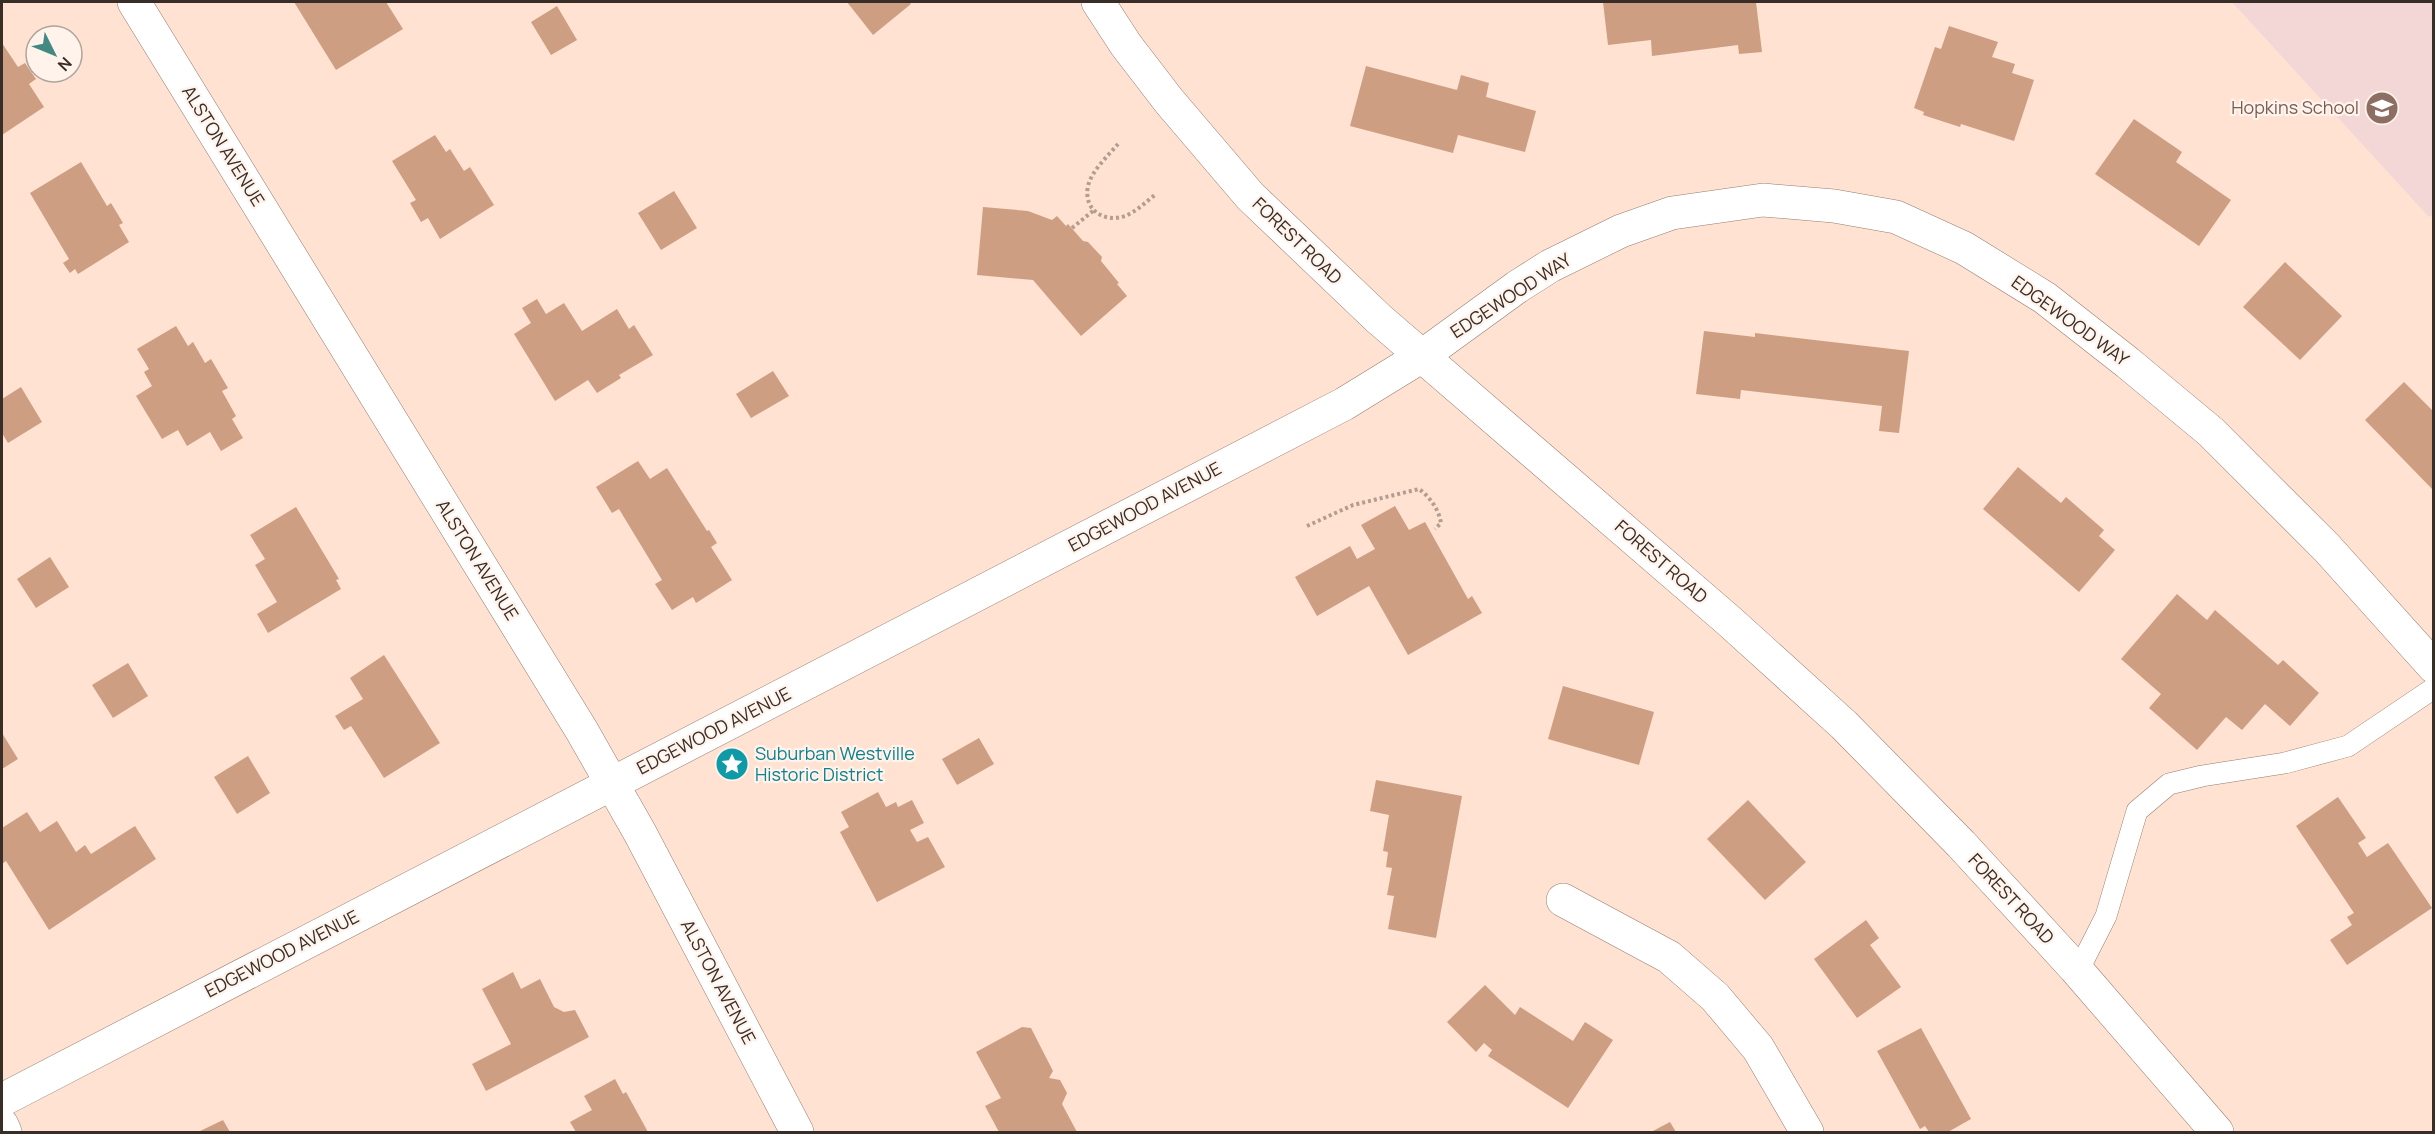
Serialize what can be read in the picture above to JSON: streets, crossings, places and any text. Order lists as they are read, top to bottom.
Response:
{
  "streets": {
    "street": [
      "ALSTON AVENUE",
      "FOREST ROAD",
      "EDGEWOOD WAY",
      "EDGEWOOD AVENUE"
    ]
  },
  "crossings": [
    ["ALSTON AVENUE", "EDGEWOOD AVENUE"],
    ["FOREST ROAD", "EDGEWOOD WAY"],
    ["FOREST ROAD", "EDGEWOOD AVENUE"],
    ["EDGEWOOD WAY", "EDGEWOOD AVENUE"]
  ],
  "places": {
    "school or university": ["Hopkins School"],
    "place": ["Suburban Westville Historic District"]
  },
  "north": "bottom right"
}
